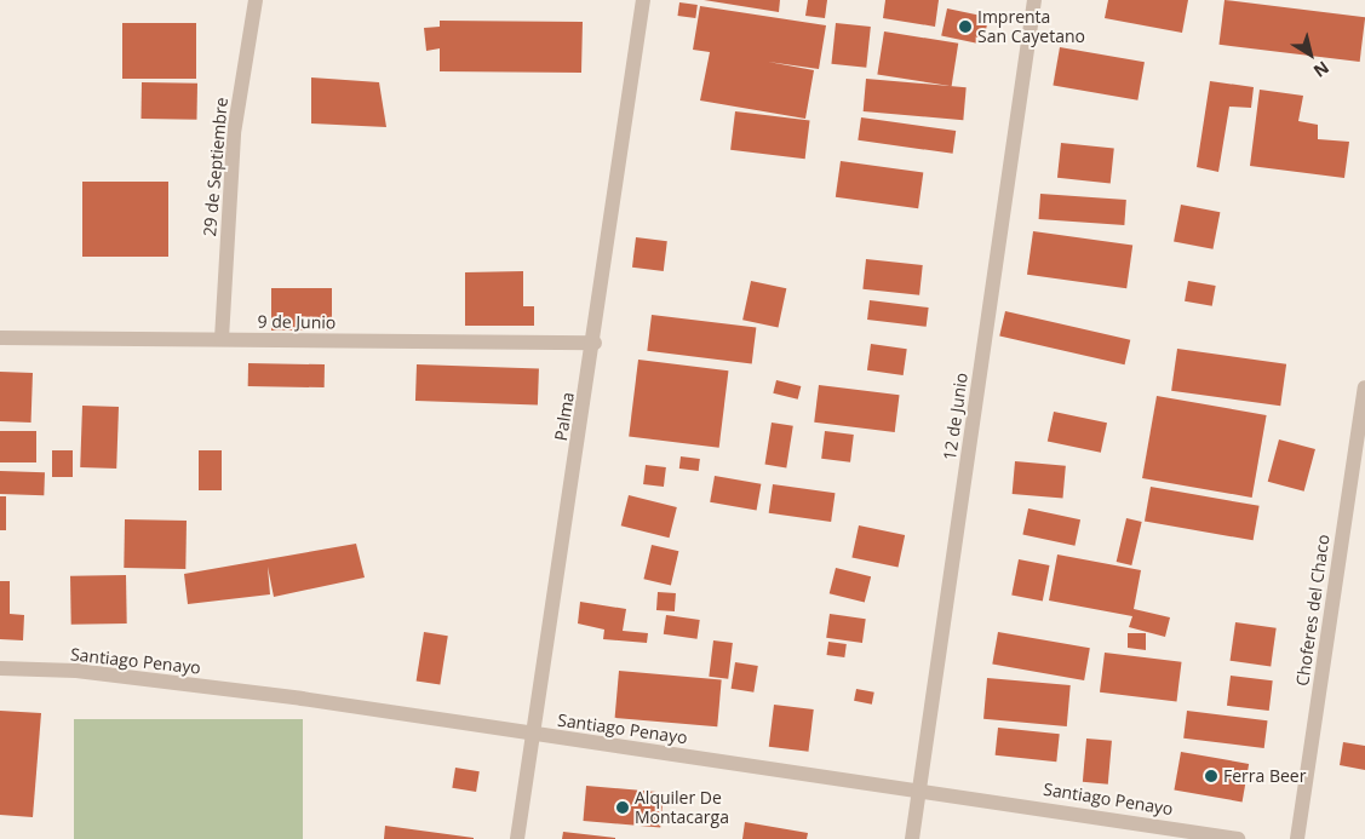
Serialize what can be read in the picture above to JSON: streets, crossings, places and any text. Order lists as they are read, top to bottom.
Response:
{
  "streets": {
    "street": [
      "29 de Septiembre",
      "9 de Junio",
      "Palma",
      "12 de Junio",
      "Choferes del Chaco",
      "Santiago Penayo"
    ]
  },
  "crossings": [
    ["29 de Septiembre", "9 de Junio"],
    ["9 de Junio", "Palma"],
    ["Palma", "Santiago Penayo"],
    ["12 de Junio", "Santiago Penayo"]
  ],
  "places": ["Imprenta San Cayetano", "Ferra Beer", "Alquiler De Montacarga"],
  "north": "bottom right"
}
